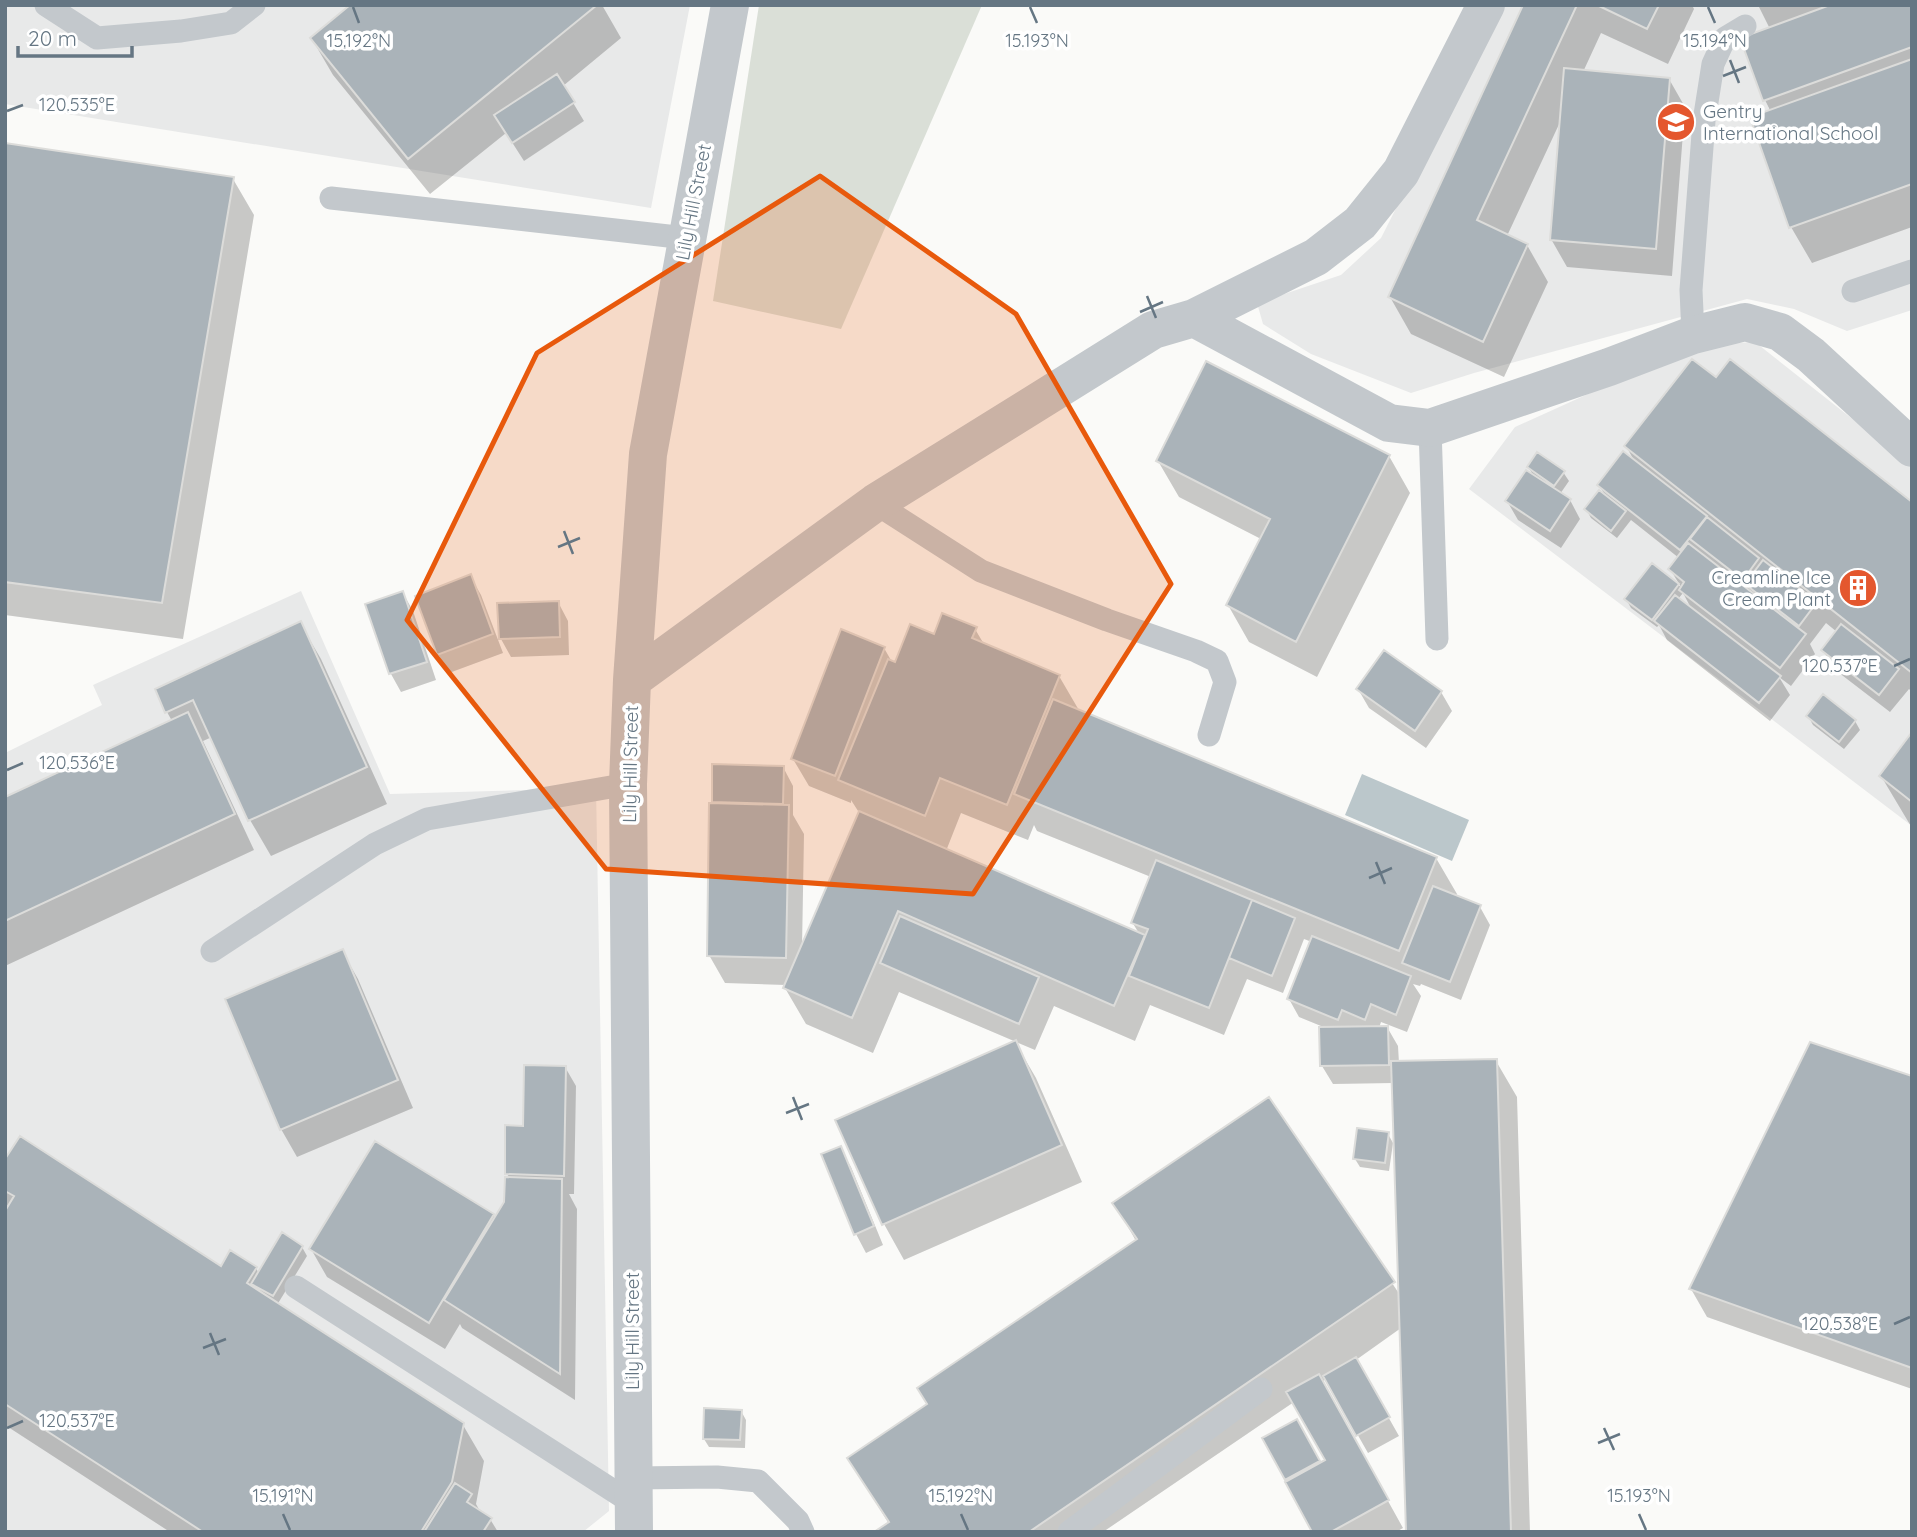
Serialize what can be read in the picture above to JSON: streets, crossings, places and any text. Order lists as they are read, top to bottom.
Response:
{
  "streets": {
    "street": ["Lily Hill Street"]
  },
  "places": {
    "school or university": ["Gentry International School"],
    "building": ["Creamline Ice Cream Plant"]
  },
  "scale_bar": "20 m",
  "coordinates": [
    "15.194°N",
    "15.192°N",
    "15.193°N",
    "120.535°E",
    "120.537°E",
    "120.536°E",
    "120.538°E",
    "15.191°N"
  ]
}
